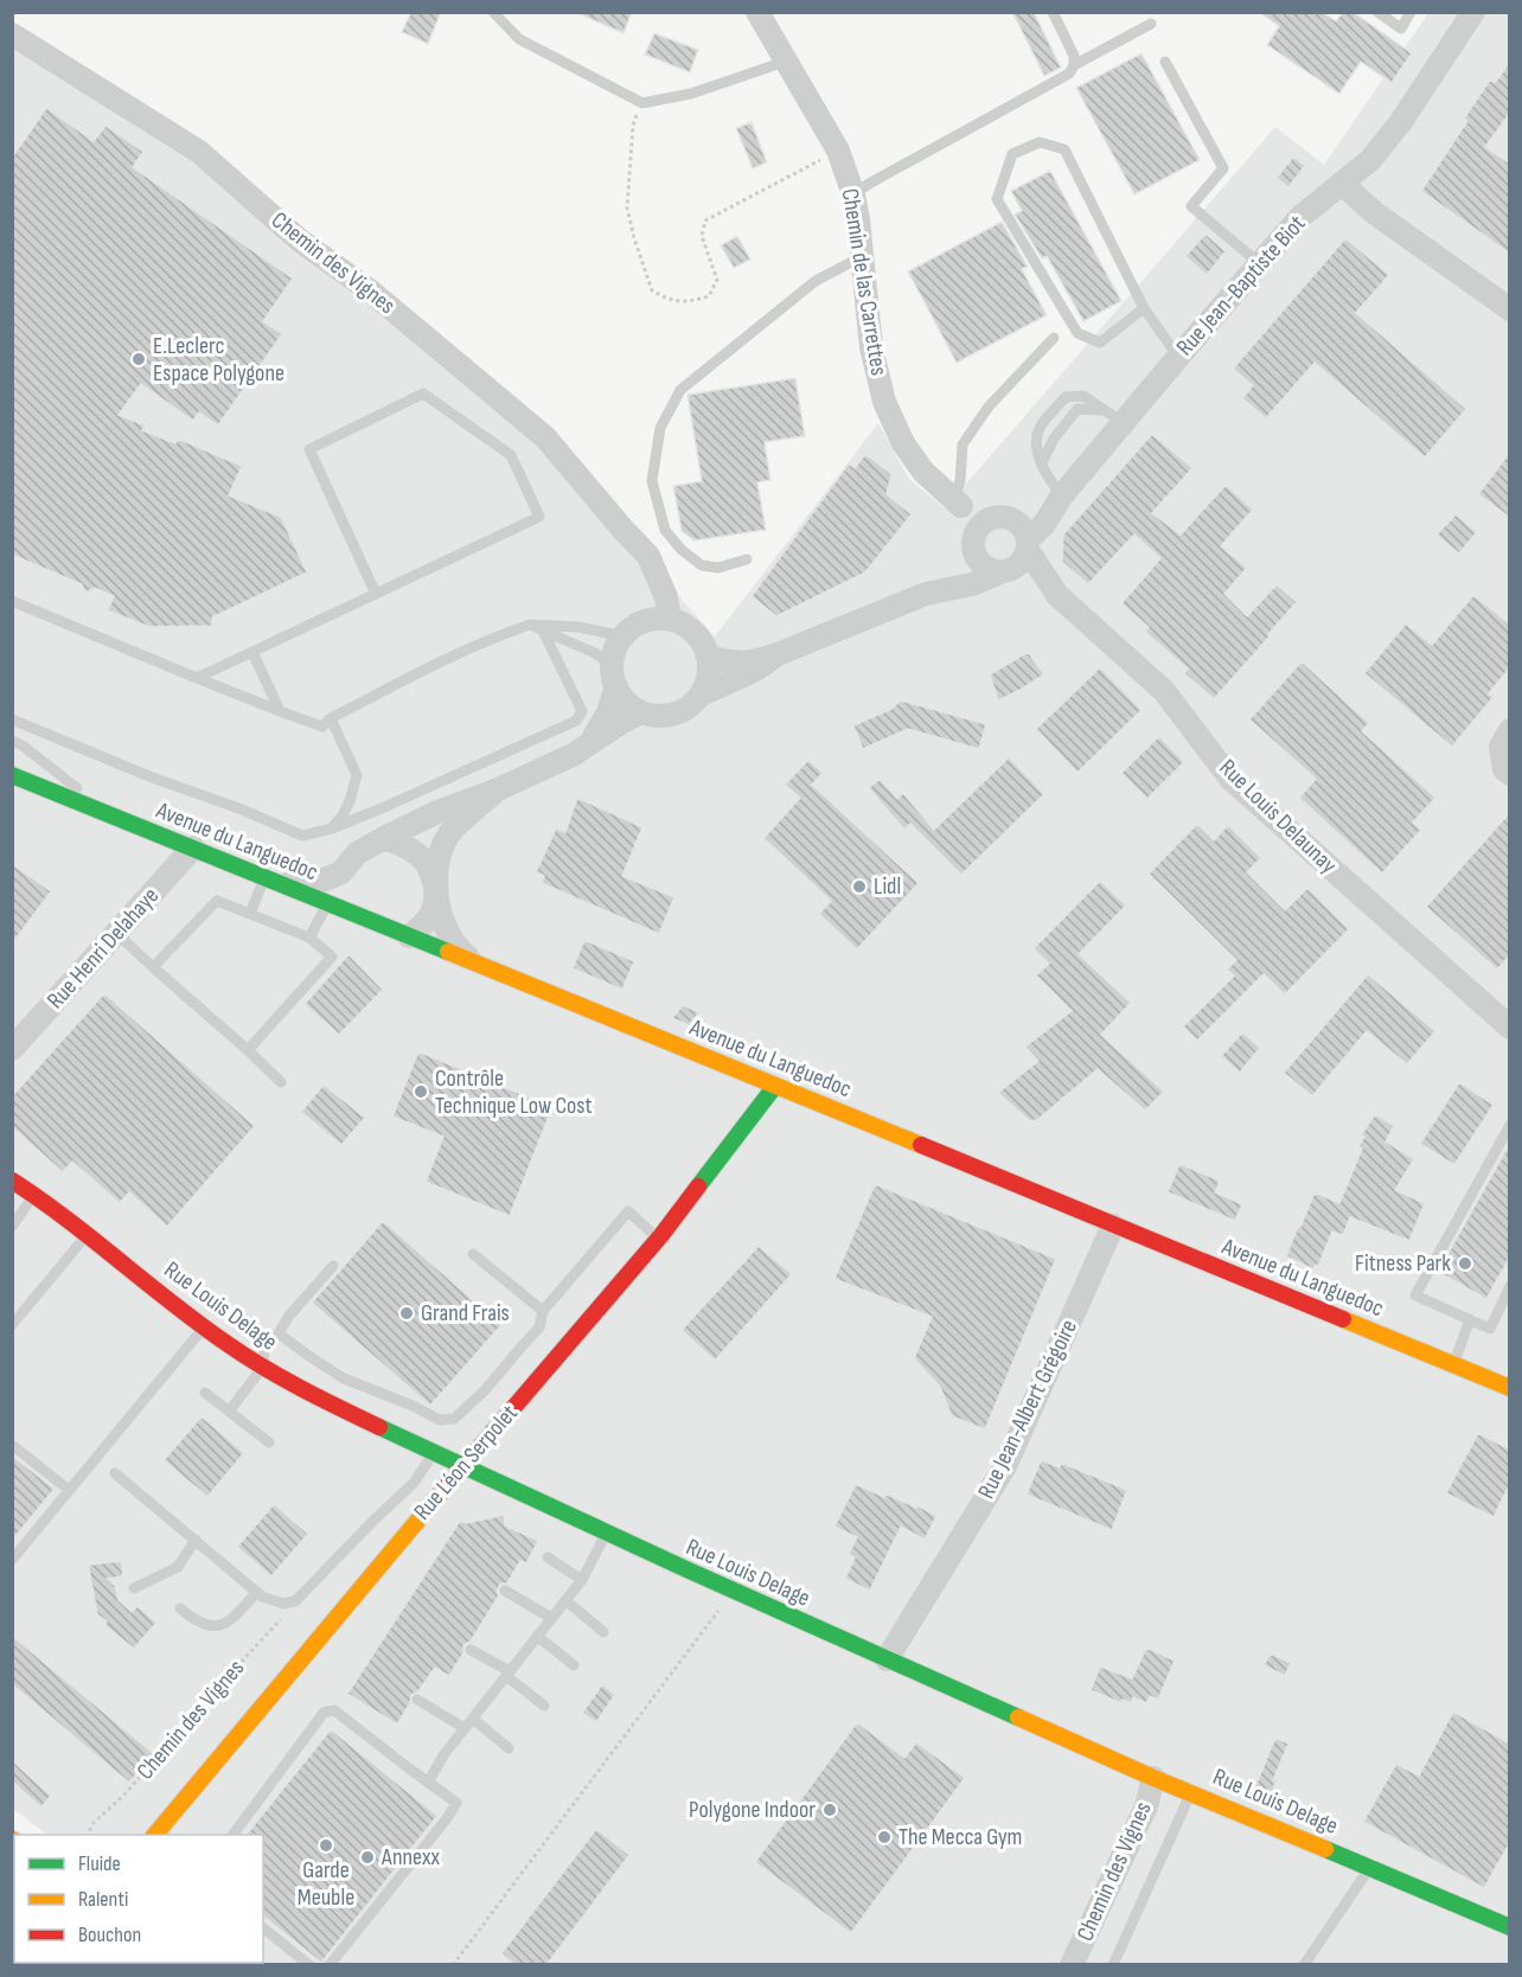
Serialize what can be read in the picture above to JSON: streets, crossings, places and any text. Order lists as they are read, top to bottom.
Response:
{
  "streets": {
    "main road": ["Avenue du Languedoc", "Rue Louis Delage", "Rue Léon Serpolet"],
    "street": [
      "Chemin des Vignes",
      "Chemin de las Carrettes",
      "Rue Jean-Baptiste Biot",
      "Rue Louis Delaunay",
      "Rue Henri Delahaye",
      "Rue Jean-Albert Grégoire"
    ]
  },
  "crossings": [
    ["Chemin des Vignes", "Rue Louis Delage"],
    ["Chemin de las Carrettes", "Rue Jean-Baptiste Biot"],
    ["Chemin de las Carrettes", "Rue Louis Delaunay"],
    ["Rue Jean-Baptiste Biot", "Rue Louis Delaunay"],
    ["Avenue du Languedoc", "Rue Henri Delahaye"],
    ["Avenue du Languedoc", "Rue Jean-Albert Grégoire"],
    ["Avenue du Languedoc", "Rue Léon Serpolet"],
    ["Rue Louis Delage", "Rue Jean-Albert Grégoire"],
    ["Rue Louis Delage", "Rue Léon Serpolet"]
  ],
  "places": [
    "E.Leclerc Espace Polygone",
    "Lidl",
    "Contrôle Technique Low Cost",
    "Fitness Park",
    "Grand Frais",
    "Polygone Indoor",
    "The Mecca Gym",
    "Garde Meuble",
    "Annexx"
  ],
  "legend": ["Fluide", "Ralenti", "Bouchon"]
}
